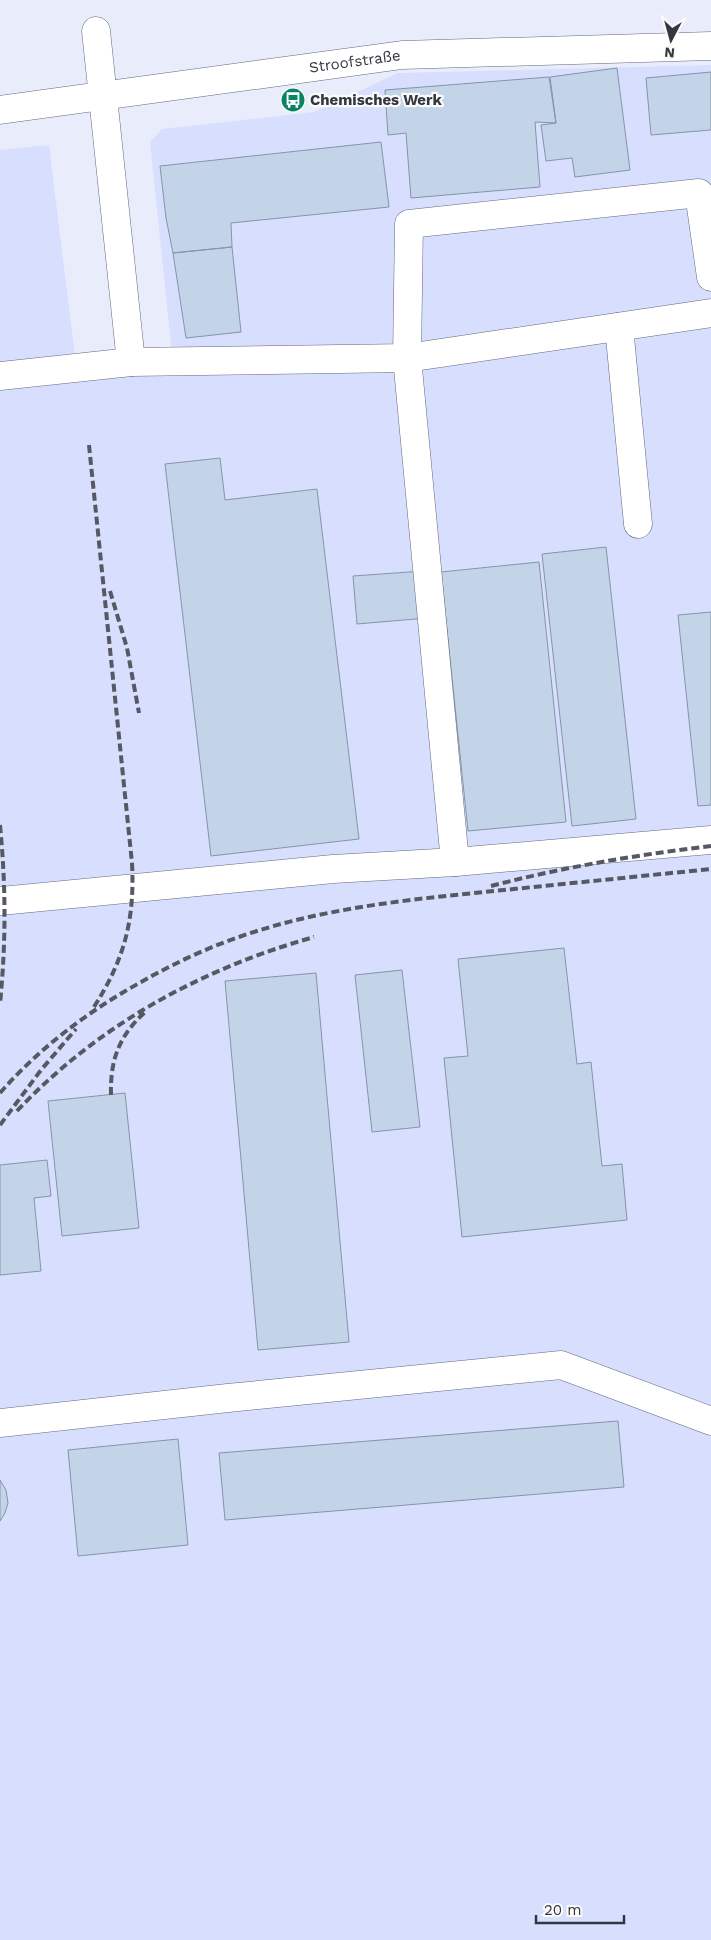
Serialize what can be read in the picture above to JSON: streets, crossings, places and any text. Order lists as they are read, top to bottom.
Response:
{
  "streets": {
    "street": ["Stroofstraße"]
  },
  "places": {
    "bus stop": ["Chemisches Werk"]
  },
  "scale_bar": "20 m",
  "north": "bottom"
}
